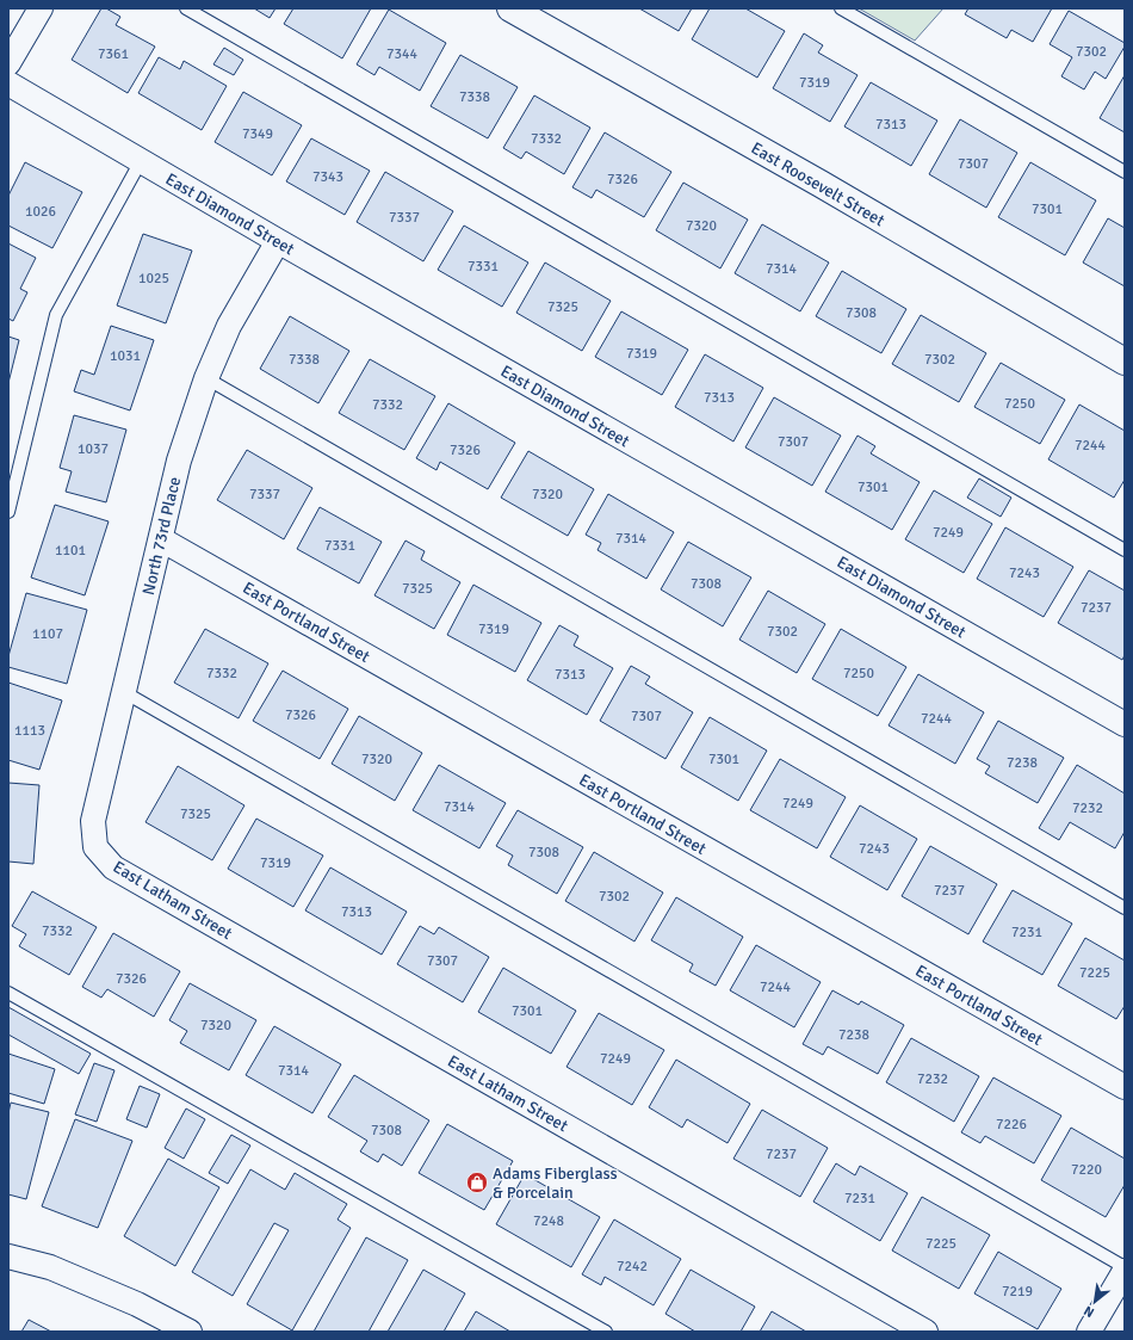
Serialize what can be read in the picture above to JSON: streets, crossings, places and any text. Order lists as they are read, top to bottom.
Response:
{
  "streets": {
    "street": [
      "East Roosevelt Street",
      "East Diamond Street",
      "North 73rd Place",
      "East Portland Street",
      "East Latham Street"
    ]
  },
  "crossings": [
    ["East Diamond Street", "North 73rd Place"],
    ["North 73rd Place", "East Portland Street"],
    ["North 73rd Place", "East Latham Street"]
  ],
  "places": {
    "shop": ["Adams Fiberglass & Porcelain"]
  },
  "house_numbers": [
    "7302",
    "7361",
    "7344",
    "7319",
    "7338",
    "7313",
    "7349",
    "7332",
    "7307",
    "7343",
    "7326",
    "7301",
    "1026",
    "7337",
    "7320",
    "7331",
    "7314",
    "1025",
    "7325",
    "7308",
    "7319",
    "1031",
    "7338",
    "7302",
    "7313",
    "7250",
    "7332",
    "7307",
    "7244",
    "1037",
    "7326",
    "7301",
    "7337",
    "7320",
    "7249",
    "7314",
    "7331",
    "1101",
    "7243",
    "7308",
    "7325",
    "7237",
    "7319",
    "7302",
    "1107",
    "7332",
    "7250",
    "7313",
    "7326",
    "7307",
    "7244",
    "1113",
    "7320",
    "7301",
    "7238",
    "7249",
    "7314",
    "7232",
    "7325",
    "7243",
    "7308",
    "7319",
    "7237",
    "7302",
    "7313",
    "7332",
    "7231",
    "7307",
    "7225",
    "7326",
    "7244",
    "7301",
    "7320",
    "7238",
    "7249",
    "7314",
    "7232",
    "7226",
    "7308",
    "7237",
    "7220",
    "7231",
    "7248",
    "7225",
    "7242",
    "7219"
  ],
  "north": "bottom left"
}
